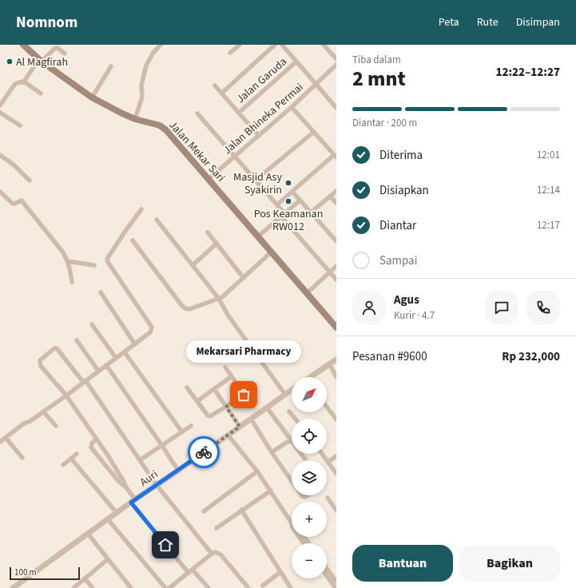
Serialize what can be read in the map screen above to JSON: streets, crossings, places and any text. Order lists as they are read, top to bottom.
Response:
{
  "streets": {
    "main road": ["Jalan Mekar Sari"],
    "street": ["Jalan Garuda", "Jalan Bhineka Permai", "Auri"]
  },
  "crossings": [
    ["Jalan Bhineka Permai", "Jalan Mekar Sari"]
  ],
  "places": [
    "Al Magfirah",
    "Masjid Asy Syakirin",
    "Pos Keamanan RW012",
    "Mekarsari Pharmacy"
  ],
  "scale_bar": "100 m",
  "north": "top right",
  "page": {
    "header": "Nomnom",
    "nav": ["Peta", "Rute", "Disimpan"],
    "heading": ["2 mnt", "Tiba dalam", "12:22–12:27"],
    "panel": [
      "Agus",
      "Kurir · 4.7",
      "Pesanan #9600",
      "Rp 232,000"
    ],
    "bar": "Diantar · 200 m",
    "list": [
      ["Diterima", "12:01"],
      ["Disiapkan", "12:14"],
      ["Diantar", "12:17"],
      "Sampai"
    ],
    "bubble": "Mekarsari Pharmacy",
    "map_buttons": ["+", "−"],
    "buttons": ["Bantuan", "Bagikan"],
    "scale": "100 m"
  }
}
